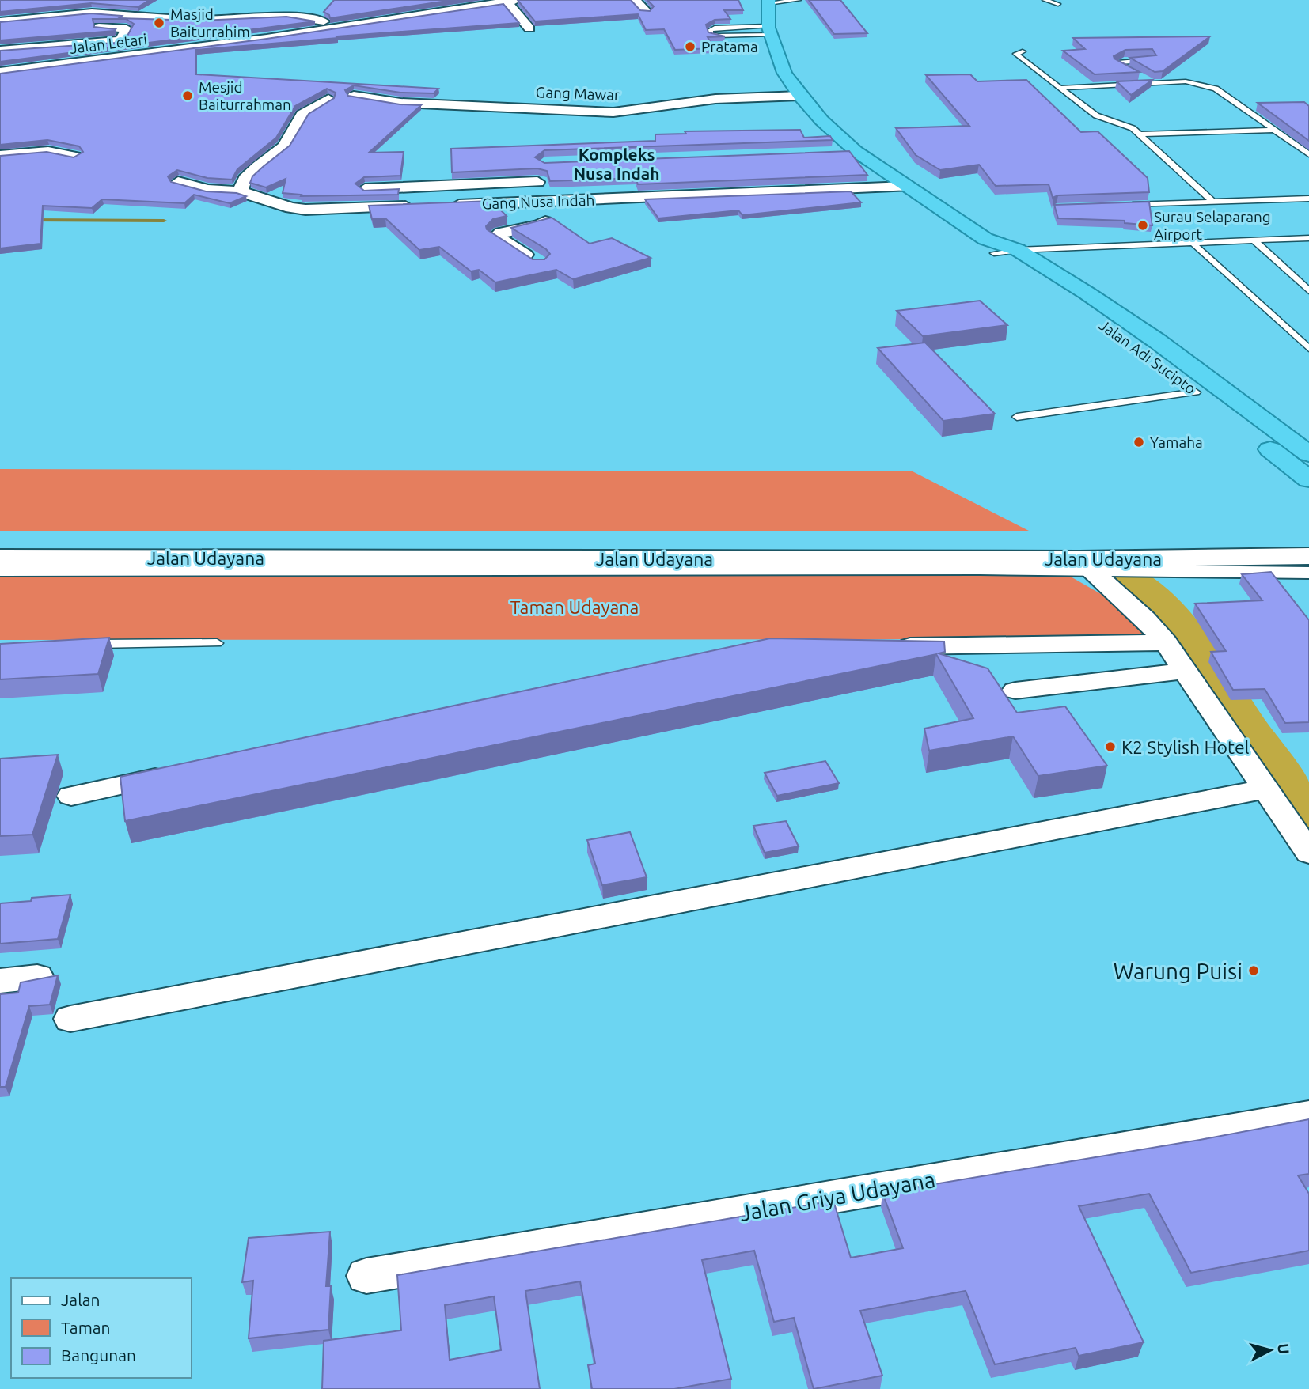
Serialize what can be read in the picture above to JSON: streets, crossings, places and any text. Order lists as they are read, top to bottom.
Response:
{
  "streets": {
    "highway": ["Jalan Adi Sucipto"],
    "main road": ["Jalan Udayana"],
    "street": [
      "Jalan Letari",
      "Gang Mawar",
      "Gang Nusa Indah",
      "Jalan Griya Udayana"
    ]
  },
  "crossings": [
    ["Gang Mawar", "Jalan Adi Sucipto"],
    ["Gang Nusa Indah", "Jalan Adi Sucipto"]
  ],
  "districts": ["Kompleks Nusa Indah"],
  "parks": ["Taman Udayana"],
  "places": [
    "Masjid Baiturrahim",
    "Pratama",
    "Mesjid Baiturrahman",
    "Surau Selaparang Airport",
    "Yamaha",
    "K2 Stylish Hotel",
    "Warung Puisi"
  ],
  "legend": ["Jalan", "Taman", "Bangunan"],
  "north": "right"
}
